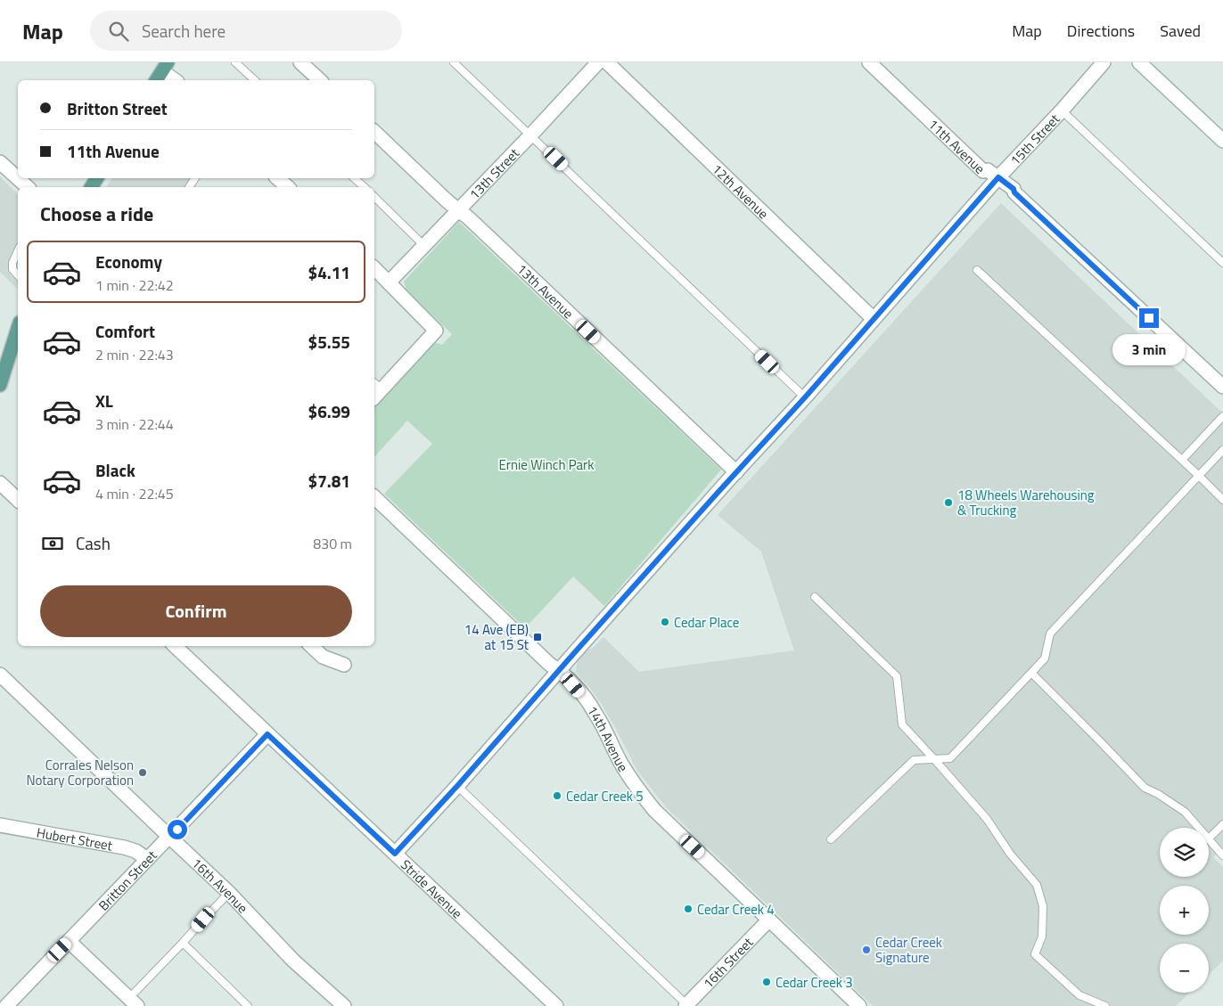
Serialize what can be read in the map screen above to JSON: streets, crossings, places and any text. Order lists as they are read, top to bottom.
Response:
{
  "streets": {
    "street": [
      "15th Street",
      "11th Avenue",
      "13th Street",
      "12th Avenue",
      "13th Avenue",
      "14th Avenue",
      "Hubert Street",
      "Britton Street",
      "16th Avenue",
      "Stride Avenue",
      "16th Street"
    ]
  },
  "crossings": [
    ["15th Street", "11th Avenue"],
    ["15th Street", "12th Avenue"],
    ["15th Street", "13th Avenue"],
    ["15th Street", "14th Avenue"],
    ["15th Street", "Stride Avenue"],
    ["13th Street", "13th Avenue"],
    ["14th Avenue", "16th Street"],
    ["Hubert Street", "Britton Street"],
    ["Britton Street", "16th Avenue"],
    ["Britton Street", "Stride Avenue"]
  ],
  "parks": ["Ernie Winch Park"],
  "places": {
    "other": [
      "18 Wheels Warehousing & Trucking",
      "Cedar Place",
      "Corrales Nelson Notary Corporation",
      "Cedar Creek 5",
      "Cedar Creek 4",
      "Cedar Creek Signature",
      "Cedar Creek 3"
    ],
    "transit": ["14 Ave (EB) at 15 St"]
  },
  "page": {
    "header": "Map",
    "search": "Search here",
    "nav": ["Map", "Directions", "Saved"],
    "banner": ["Britton Street", "11th Avenue"],
    "heading": "Choose a ride",
    "list": [
      {
        "name": "Economy",
        "note": "1 min · 22:42",
        "value": "$4.11"
      },
      {
        "name": "Comfort",
        "note": "2 min · 22:43",
        "value": "$5.55"
      },
      {
        "name": "XL",
        "note": "3 min · 22:44",
        "value": "$6.99"
      },
      {
        "name": "Black",
        "note": "4 min · 22:45",
        "value": "$7.81"
      }
    ],
    "bubble": "3 min",
    "pay": ["Cash", "830 m"],
    "buttons": "Confirm",
    "map_buttons": ["+", "−"]
  }
}
